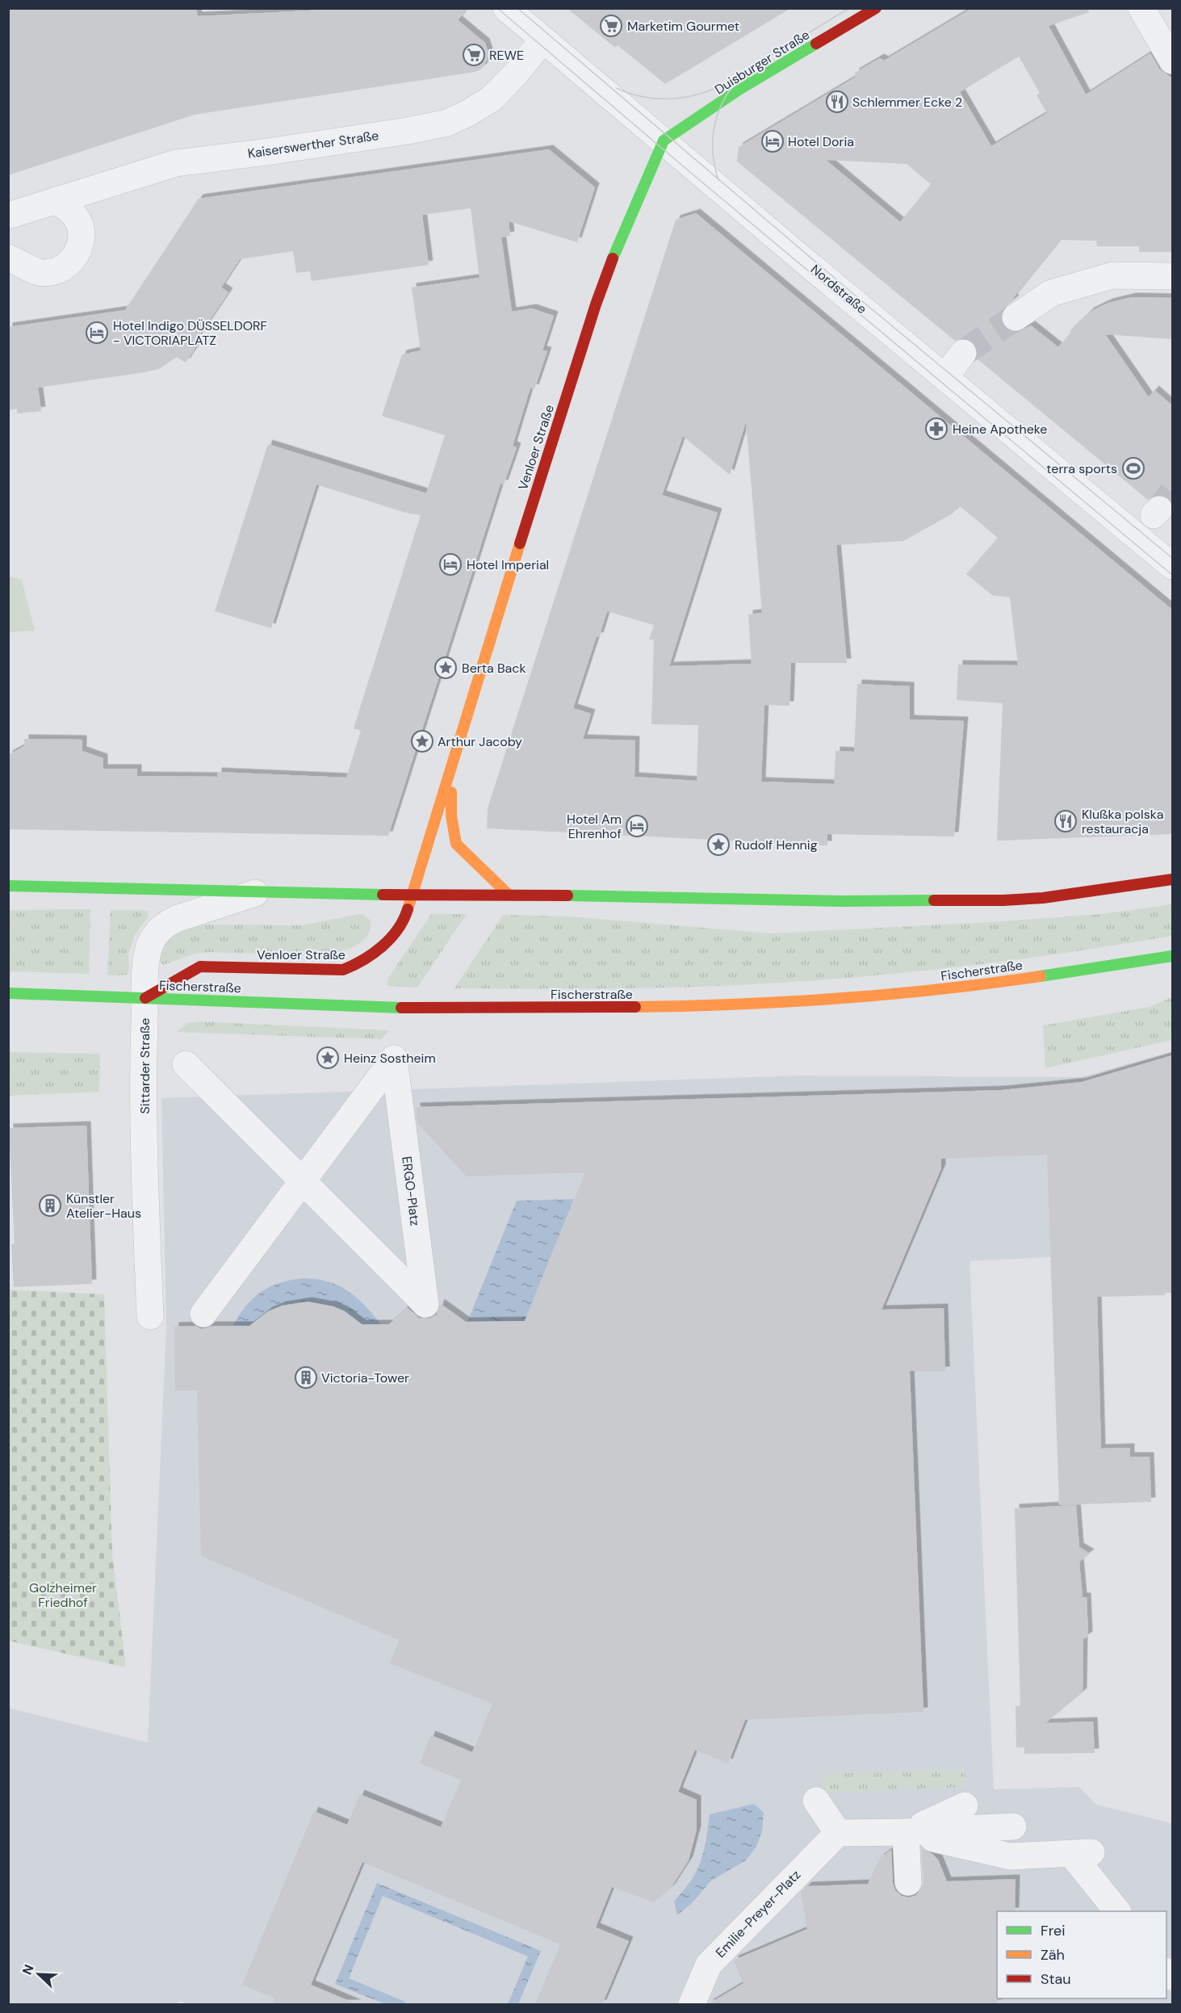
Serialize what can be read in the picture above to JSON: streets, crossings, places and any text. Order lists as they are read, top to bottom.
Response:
{
  "streets": {
    "main road": ["Duisburger Straße", "Venloer Straße", "Fischerstraße"],
    "street": [
      "Kaiserswerther Straße",
      "Nordstraße",
      "Sittarder Straße",
      "ERGO-Platz",
      "Emilie-Preyer-Platz"
    ]
  },
  "crossings": [
    ["Duisburger Straße", "Nordstraße"],
    ["Duisburger Straße", "Venloer Straße"],
    ["Kaiserswerther Straße", "Nordstraße"],
    ["Nordstraße", "Venloer Straße"],
    ["Venloer Straße", "Fischerstraße"],
    ["Venloer Straße", "Sittarder Straße"],
    ["Fischerstraße", "Sittarder Straße"]
  ],
  "parks": ["Golzheimer Friedhof"],
  "places": {
    "supermarket": ["Marketim Gourmet", "REWE"],
    "restaurant": ["Schlemmer Ecke 2", "Klußka polska restauracja"],
    "hotel": [
      "Hotel Doria",
      "Hotel Indigo DÜSSELDORF - VICTORIAPLATZ",
      "Hotel Imperial",
      "Hotel Am Ehrenhof"
    ],
    "pharmacy": ["Heine Apotheke"],
    "sports": ["terra sports"],
    "place": [
      "Berta Back",
      "Arthur Jacoby",
      "Rudolf Hennig",
      "Heinz Sostheim"
    ],
    "building": ["Künstler Atelier-Haus", "Victoria-Tower"]
  },
  "legend": ["Frei", "Zäh", "Stau"],
  "north": "top left"
}
